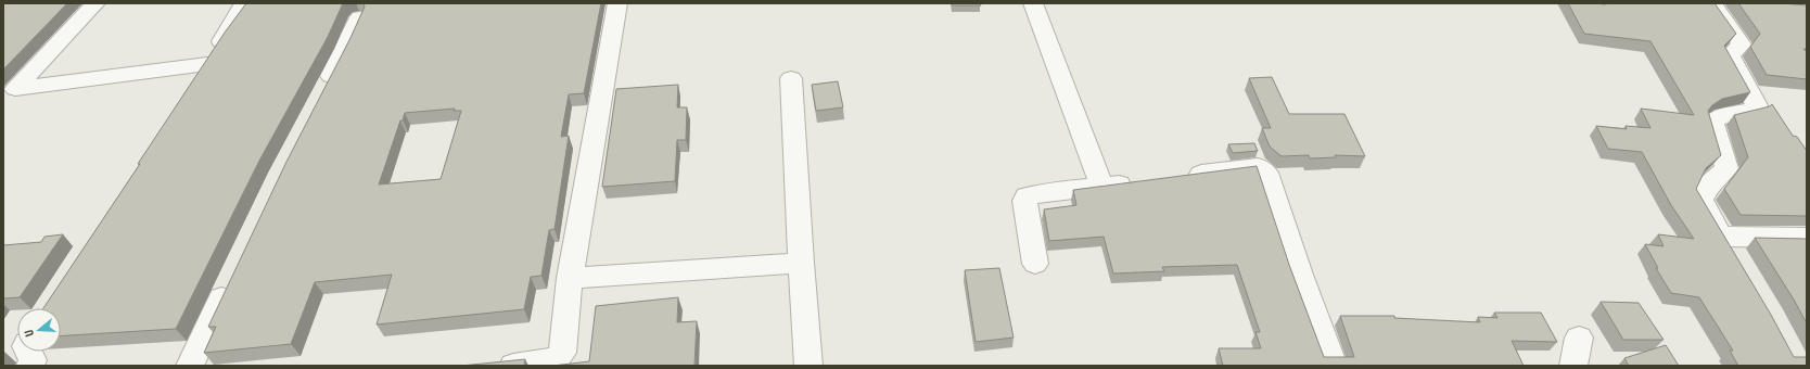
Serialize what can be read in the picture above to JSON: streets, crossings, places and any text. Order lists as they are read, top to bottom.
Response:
{
  "north": "left"
}
